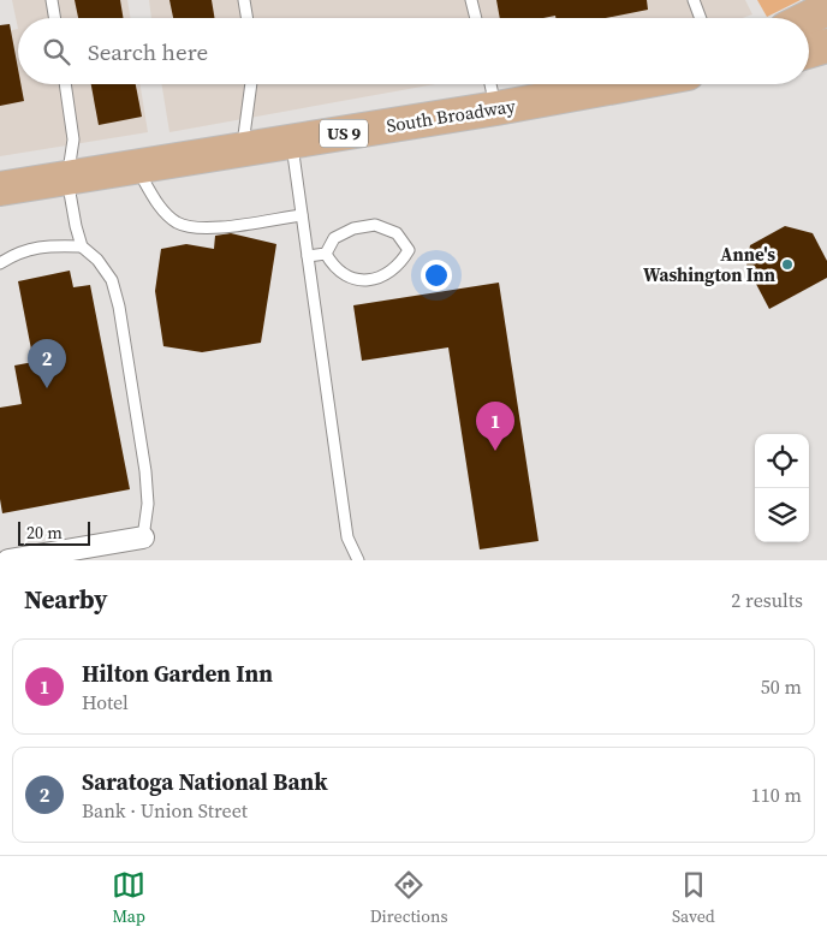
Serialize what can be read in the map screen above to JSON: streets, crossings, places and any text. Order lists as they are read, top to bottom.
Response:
{
  "streets": {
    "main road": ["South Broadway", "US 9"]
  },
  "places": ["Anne's Washington Inn"],
  "scale_bar": "20 m",
  "page": {
    "search": "Search here",
    "pins": ["2", "1"],
    "scale": "20 m",
    "heading": ["Nearby", "2 results"],
    "list": [
      {
        "mark": "1",
        "name": "Hilton Garden Inn",
        "note": "Hotel",
        "value": "50 m"
      },
      {
        "mark": "2",
        "name": "Saratoga National Bank",
        "note": "Bank · Union Street",
        "value": "110 m"
      }
    ],
    "nav": ["Map", "Directions", "Saved"]
  }
}
